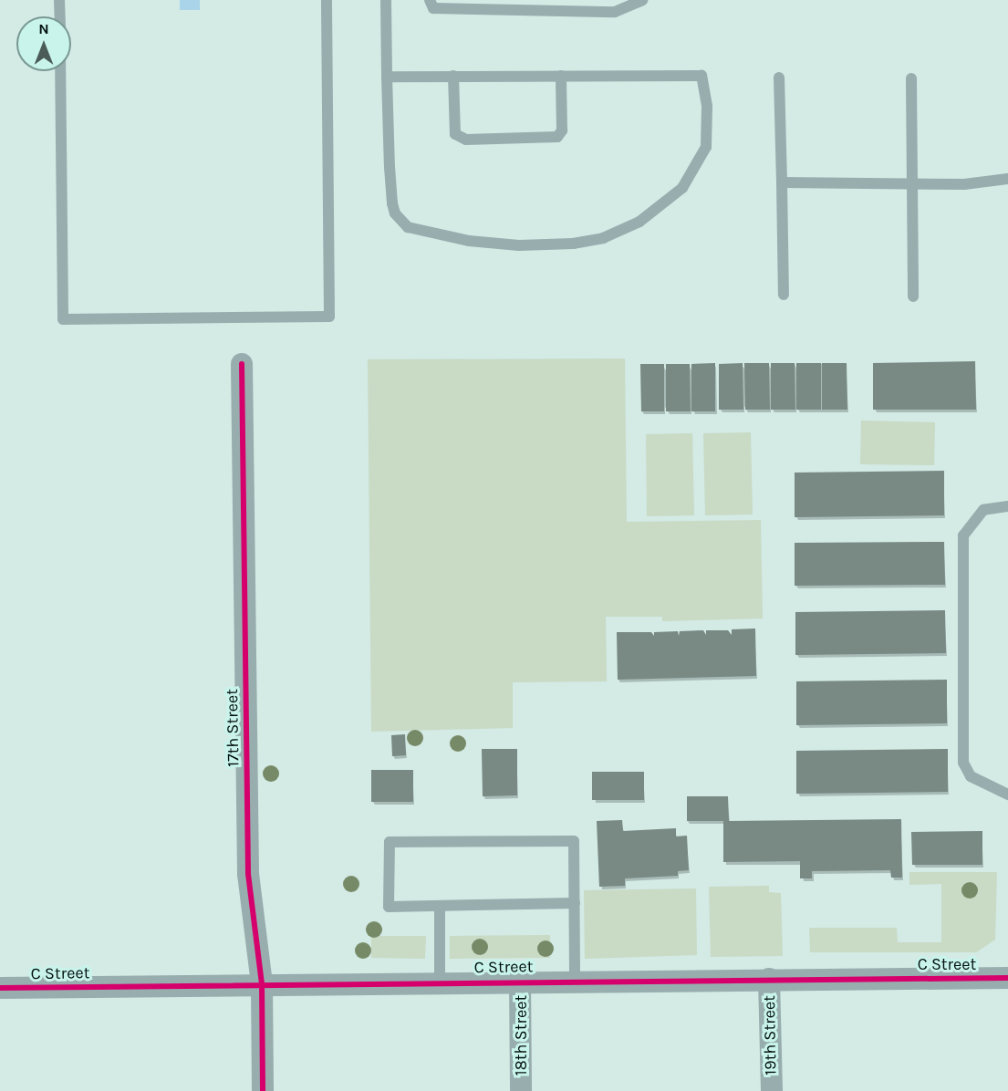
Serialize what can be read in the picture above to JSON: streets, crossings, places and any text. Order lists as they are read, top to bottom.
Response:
{
  "streets": {
    "street": [
      "17th Street",
      "C Street",
      "18th Street",
      "19th Street"
    ]
  },
  "crossings": [
    ["17th Street", "C Street"],
    ["C Street", "18th Street"],
    ["C Street", "19th Street"]
  ],
  "north": "top"
}
